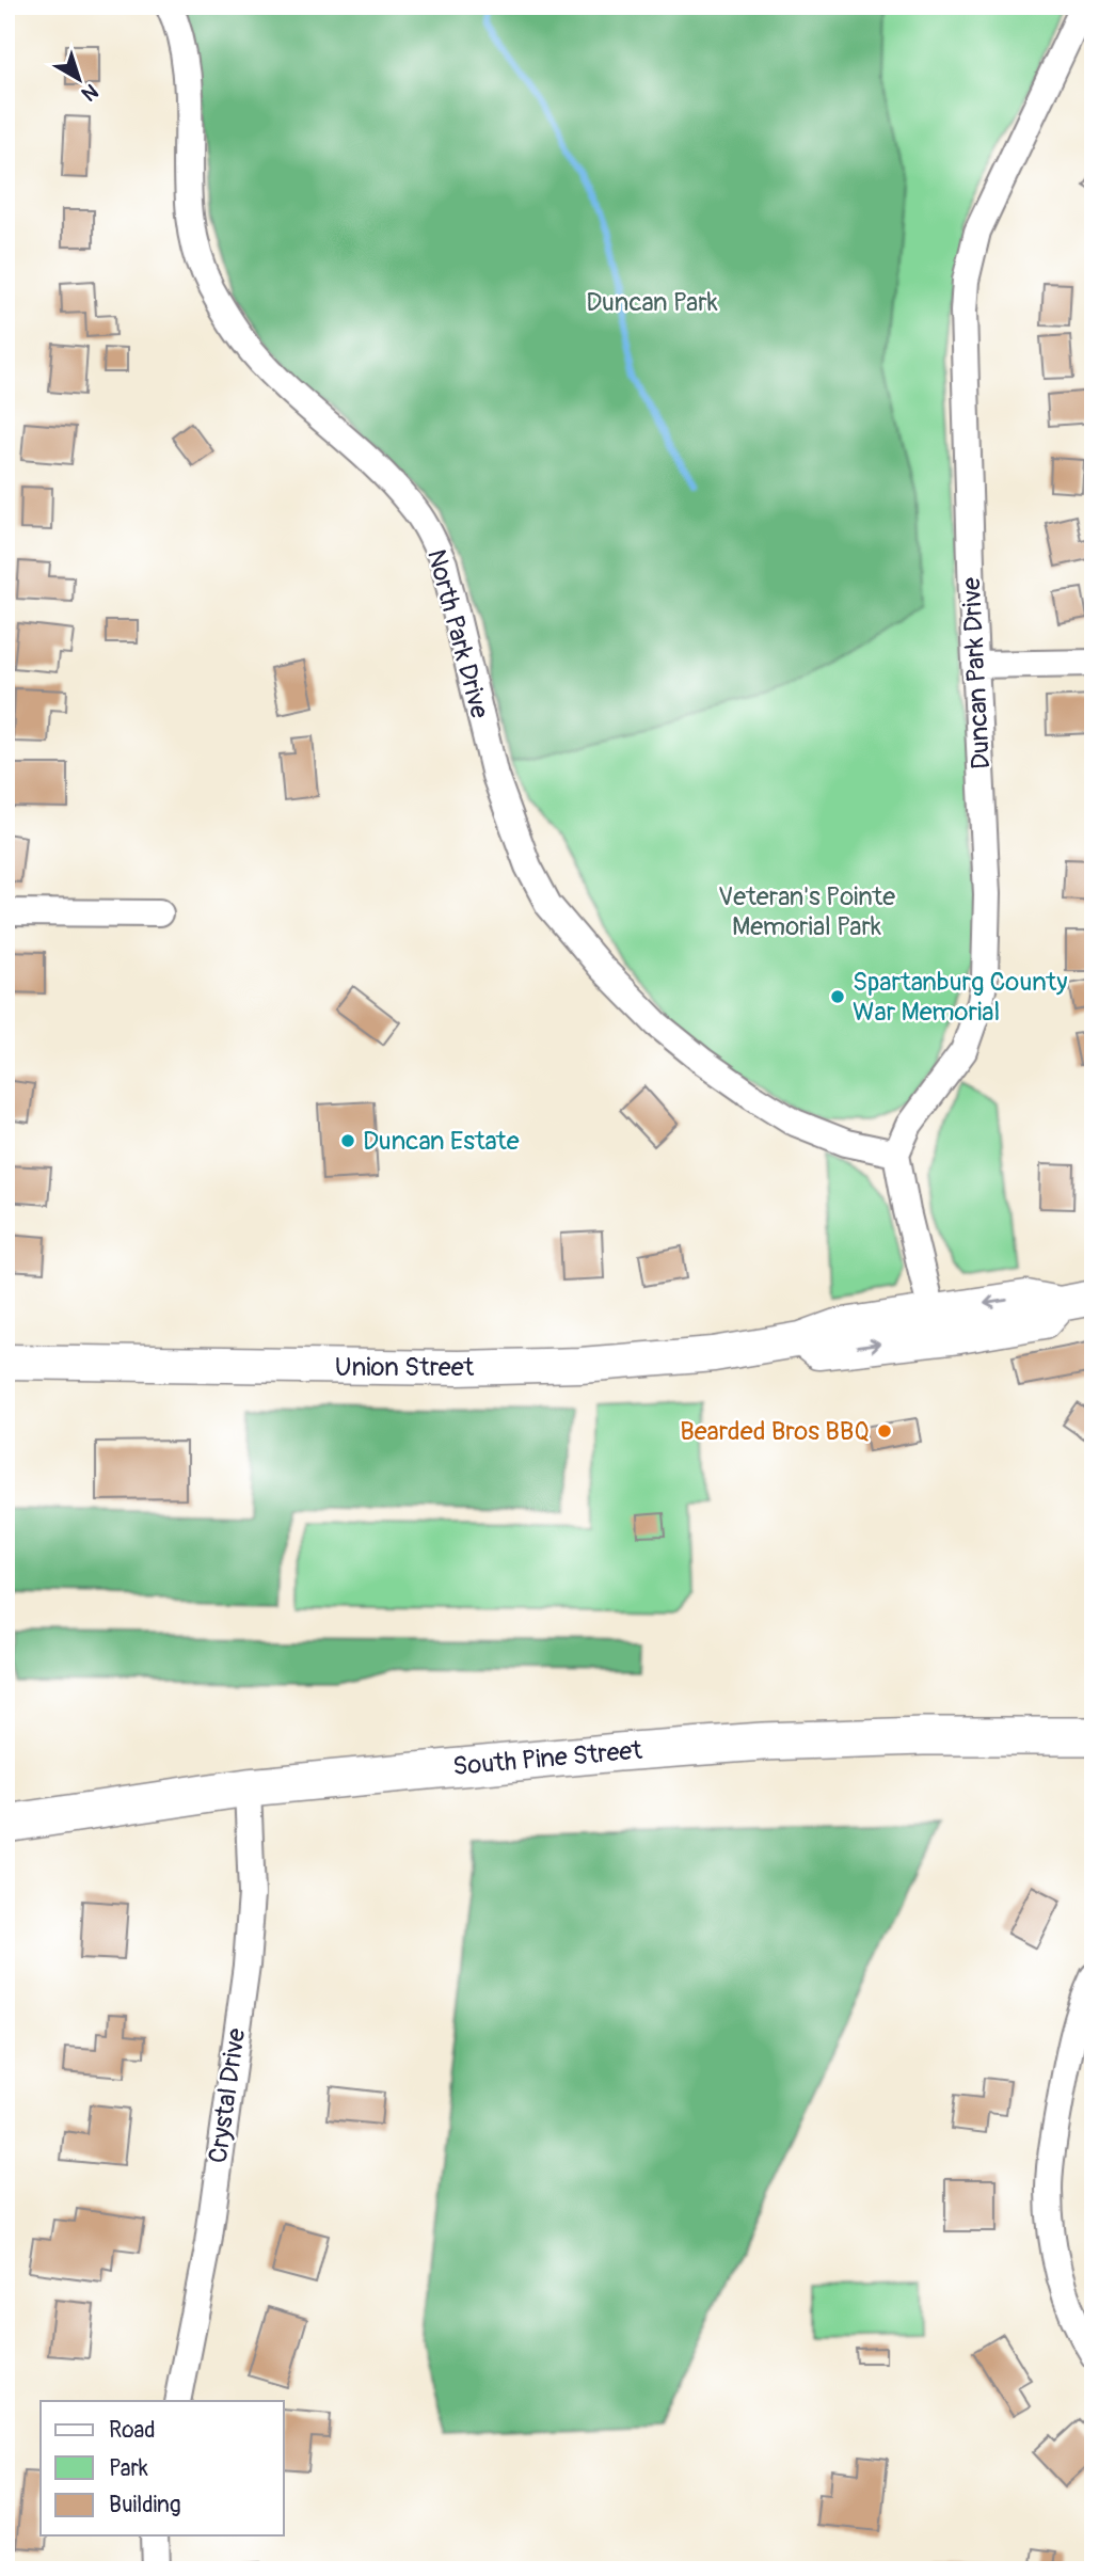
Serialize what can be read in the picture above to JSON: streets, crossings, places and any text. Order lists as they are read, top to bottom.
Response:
{
  "streets": {
    "highway": ["South Pine Street"],
    "main road": ["Union Street"],
    "street": ["North Park Drive", "Duncan Park Drive", "Crystal Drive"]
  },
  "crossings": [
    ["North Park Drive", "Duncan Park Drive"],
    ["South Pine Street", "Crystal Drive"]
  ],
  "parks": ["Duncan Park", "Veteran's Pointe Memorial Park"],
  "places": ["Spartanburg County War Memorial", "Duncan Estate", "Bearded Bros BBQ"],
  "legend": ["Road", "Park", "Building"],
  "north": "bottom right"
}
